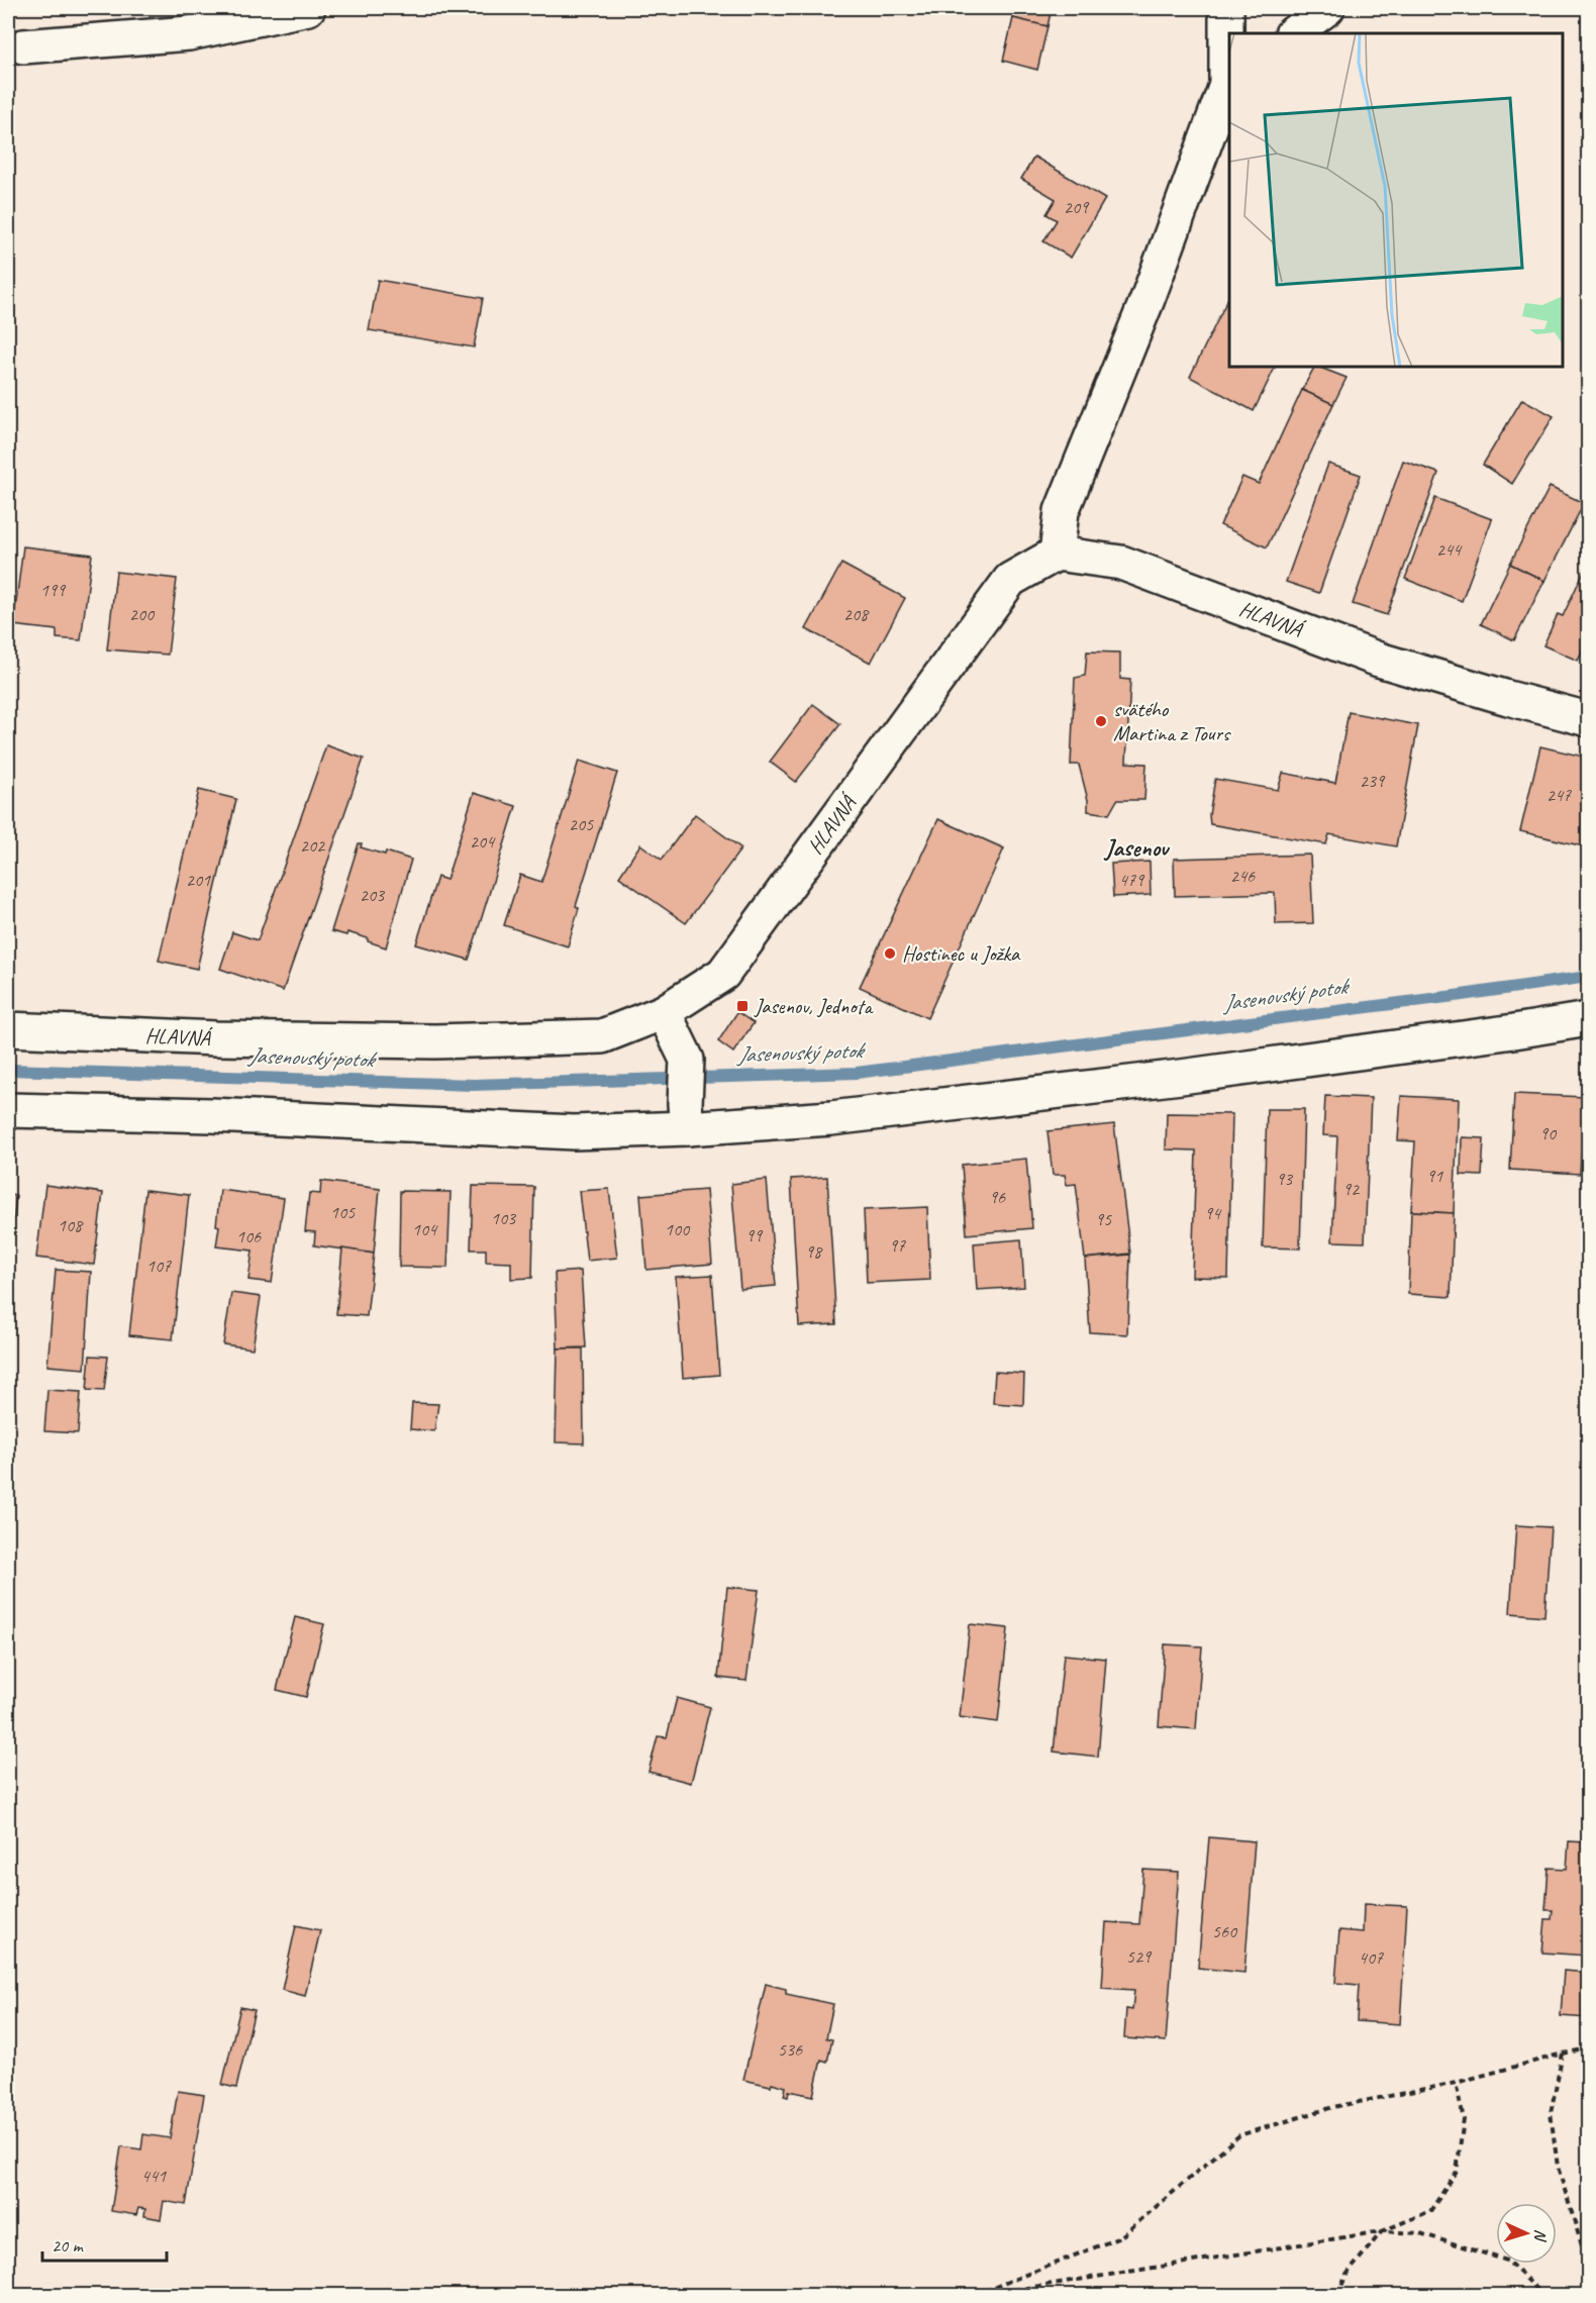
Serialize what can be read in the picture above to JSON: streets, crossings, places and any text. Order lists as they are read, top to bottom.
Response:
{
  "streets": {
    "street": ["HLAVNÁ"]
  },
  "districts": ["Jasenov"],
  "water": ["Jasenovský potok"],
  "places": {
    "other": ["svätého Martina z Tours", "Hostinec u Jožka"],
    "transit": ["Jasenov, Jednota"]
  },
  "house_numbers": [
    "209",
    "244",
    "199",
    "200",
    "208",
    "239",
    "247",
    "205",
    "204",
    "202",
    "246",
    "201",
    "479",
    "203",
    "90",
    "91",
    "93",
    "92",
    "96",
    "105",
    "94",
    "103",
    "95",
    "108",
    "104",
    "100",
    "99",
    "106",
    "97",
    "98",
    "107",
    "560",
    "529",
    "407",
    "536",
    "441"
  ],
  "scale_bar": "20 m",
  "north": "right"
}
